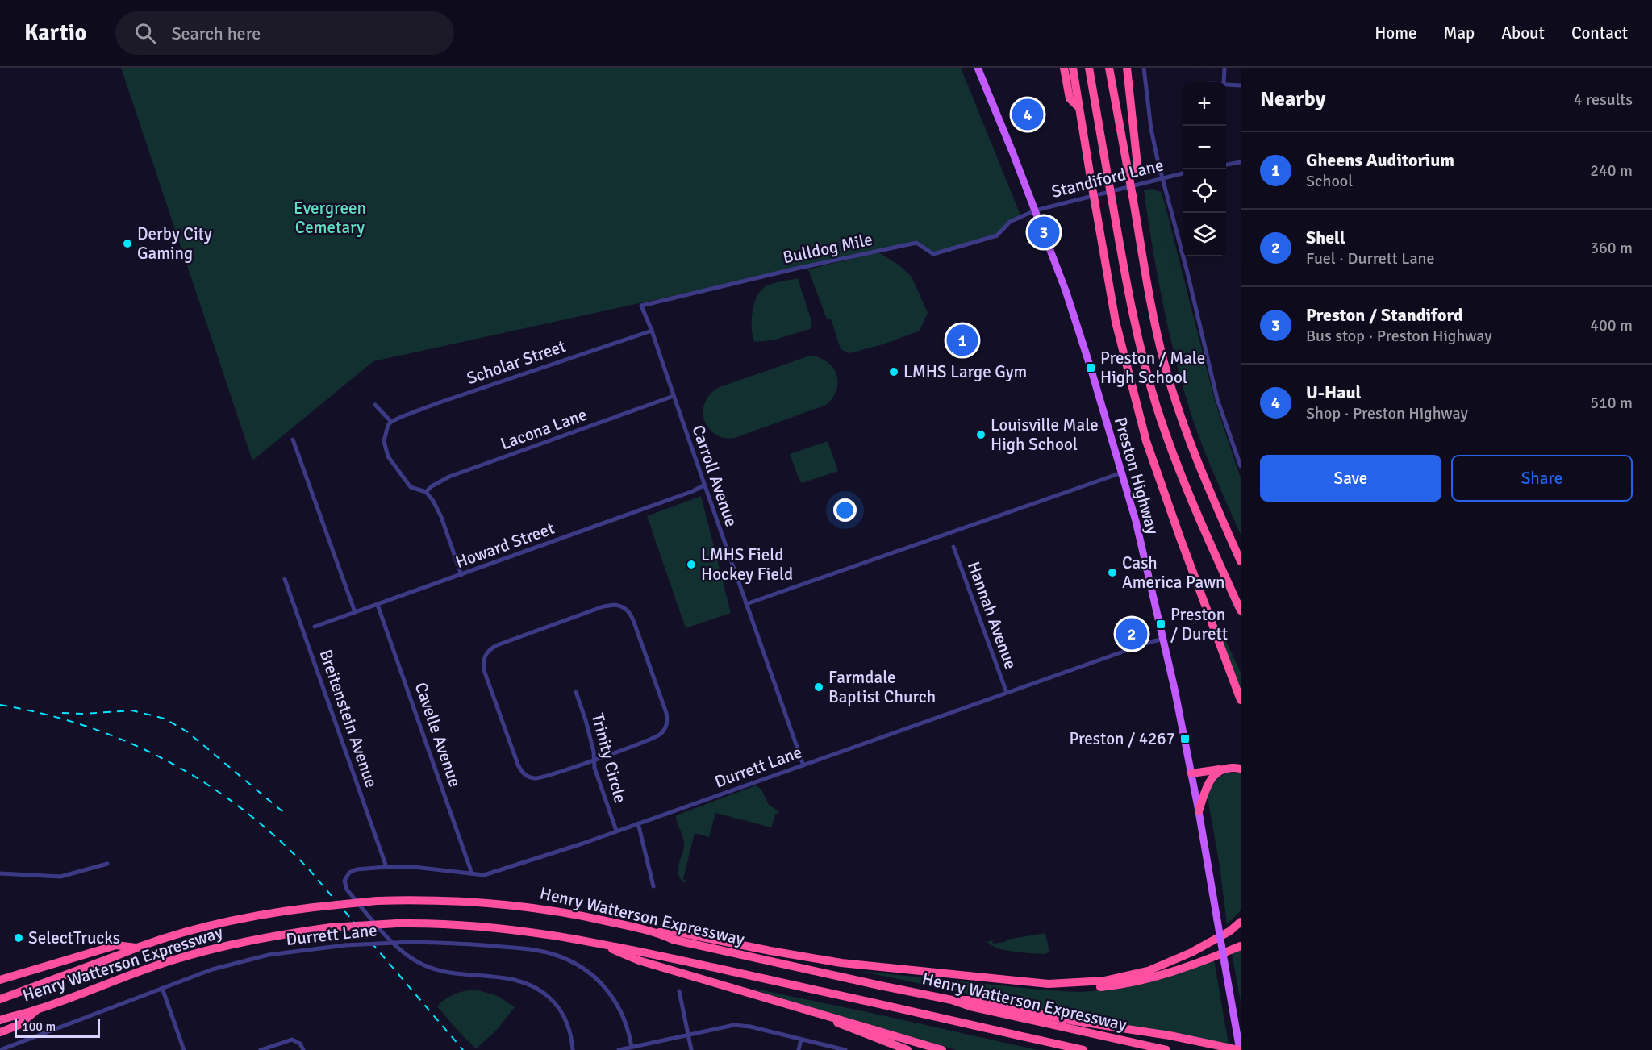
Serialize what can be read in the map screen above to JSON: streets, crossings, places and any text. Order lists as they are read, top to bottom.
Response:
{
  "streets": {
    "highway": ["Henry Watterson Expressway"],
    "main road": ["Preston Highway"],
    "street": [
      "Standiford Lane",
      "Bulldog Mile",
      "Scholar Street",
      "Lacona Lane",
      "Carroll Avenue",
      "Howard Street",
      "Hannah Avenue",
      "Breitenstein Avenue",
      "Cavelle Avenue",
      "Trinity Circle",
      "Durrett Lane"
    ]
  },
  "crossings": [
    ["Standiford Lane", "Bulldog Mile"],
    ["Standiford Lane", "Preston Highway"],
    ["Bulldog Mile", "Scholar Street"],
    ["Bulldog Mile", "Carroll Avenue"],
    ["Bulldog Mile", "Preston Highway"],
    ["Scholar Street", "Carroll Avenue"],
    ["Lacona Lane", "Carroll Avenue"],
    ["Carroll Avenue", "Howard Street"],
    ["Carroll Avenue", "Durrett Lane"],
    ["Preston Highway", "Durrett Lane"],
    ["Howard Street", "Cavelle Avenue"],
    ["Hannah Avenue", "Durrett Lane"],
    ["Breitenstein Avenue", "Durrett Lane"],
    ["Cavelle Avenue", "Durrett Lane"],
    ["Trinity Circle", "Durrett Lane"]
  ],
  "parks": ["Evergreen Cemetary"],
  "places": {
    "other": [
      "Derby City Gaming",
      "LMHS Large Gym",
      "Louisville Male High School",
      "LMHS Field Hockey Field",
      "Cash America Pawn",
      "Farmdale Baptist Church",
      "SelectTrucks"
    ],
    "transit": ["Preston / Male High School", "Preston / Durett", "Preston / 4267"]
  },
  "scale_bar": "100 m",
  "page": {
    "header": "Kartio",
    "search": "Search here",
    "nav": [
      "Home",
      "Map",
      "About",
      "Contact"
    ],
    "heading": ["Nearby", "4 results"],
    "map_buttons": ["+", "−"],
    "pins": [
      "4",
      "3",
      "1",
      "2"
    ],
    "list": [
      {
        "mark": "1",
        "name": "Gheens Auditorium",
        "note": "School",
        "value": "240 m"
      },
      {
        "mark": "2",
        "name": "Shell",
        "note": "Fuel · Durrett Lane",
        "value": "360 m"
      },
      {
        "mark": "3",
        "name": "Preston / Standiford",
        "note": "Bus stop · Preston Highway",
        "value": "400 m"
      },
      {
        "mark": "4",
        "name": "U-Haul",
        "note": "Shop · Preston Highway",
        "value": "510 m"
      }
    ],
    "buttons": ["Save", "Share"],
    "scale": "100 m"
  }
}
